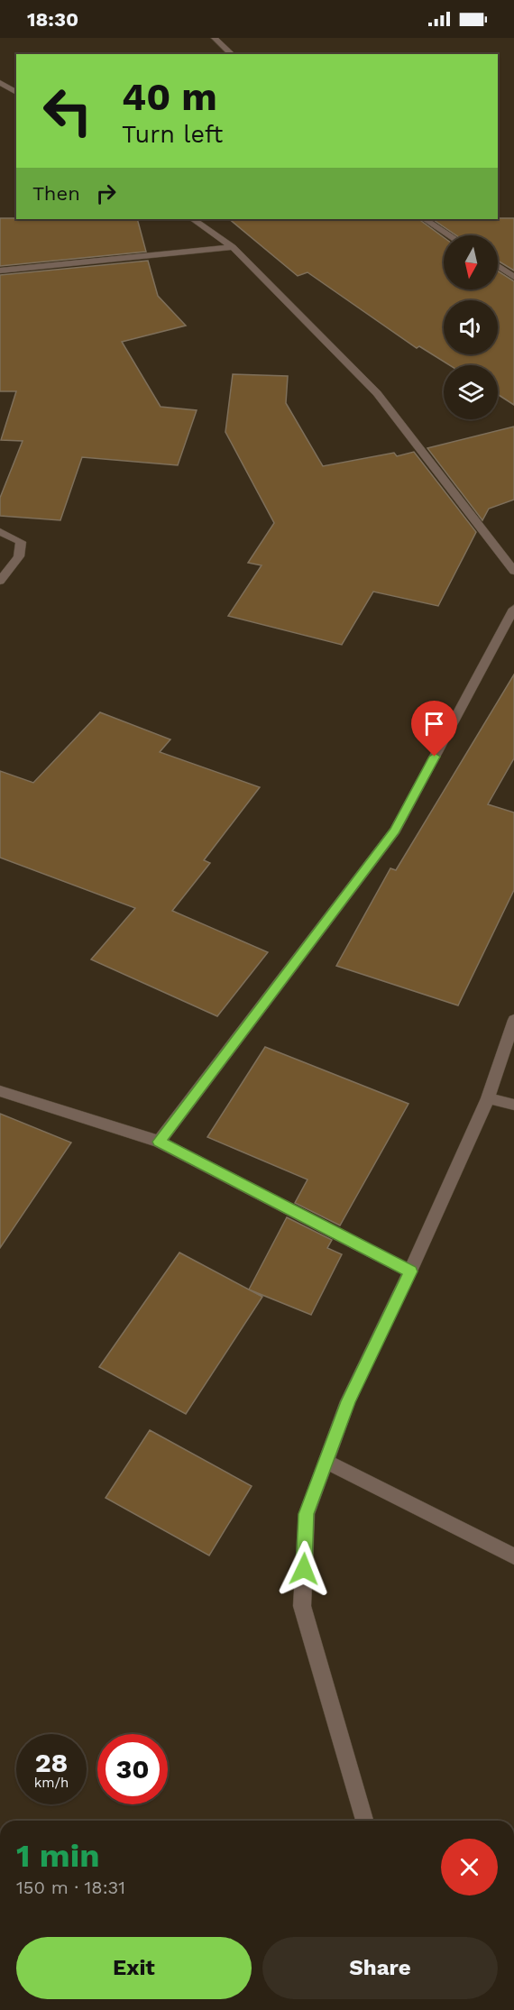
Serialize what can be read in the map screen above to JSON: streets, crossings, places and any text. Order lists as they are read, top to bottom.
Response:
{
  "north": "bottom",
  "page": {
    "status": "18:30",
    "turn": ["40 m", "Turn left"],
    "then": "Then",
    "speed": "28 km/h",
    "limit": "30",
    "heading": ["1 min", "150 m · 18:31"],
    "buttons": ["Exit", "Share"]
  }
}
